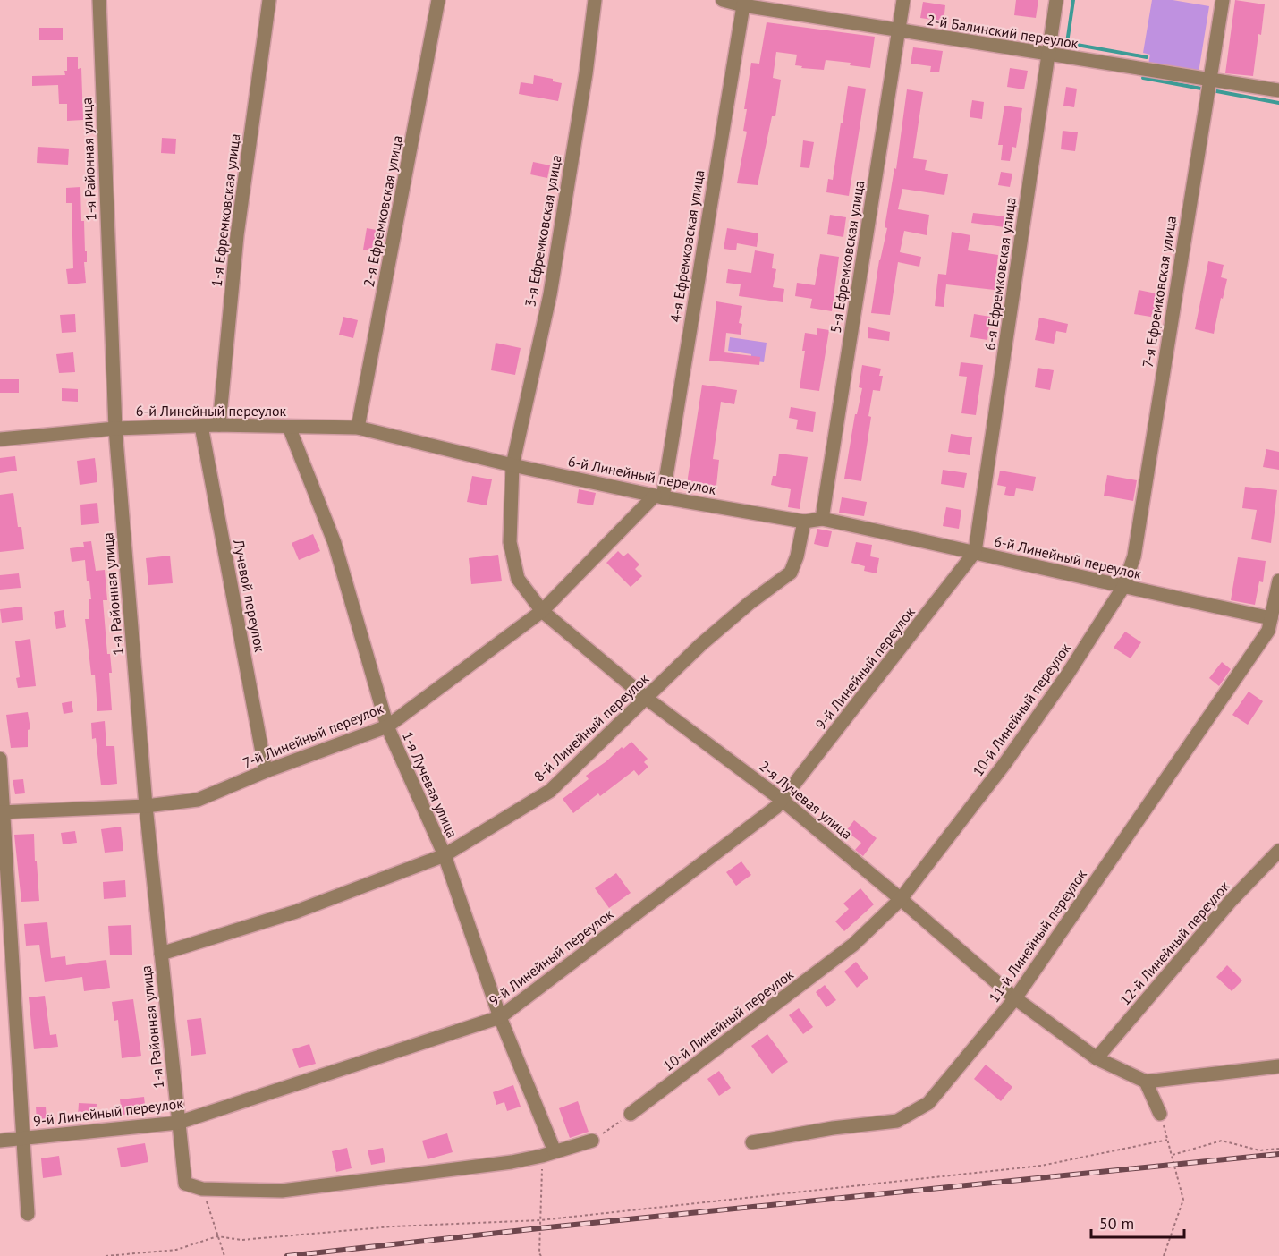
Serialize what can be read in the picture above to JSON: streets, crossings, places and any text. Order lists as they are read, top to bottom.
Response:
{
  "streets": {
    "street": [
      "2-й Балинский переулок",
      "1-я Районная улица",
      "1-я Ефремковская улица",
      "2-я Ефремковская улица",
      "3-я Ефремковская улица",
      "4-я Ефремковская улица",
      "5-я Ефремковская улица",
      "6-я Ефремковская улица",
      "7-я Ефремковская улица",
      "6-й Линейный переулок",
      "Лучевой переулок",
      "9-й Линейный переулок",
      "10-й Линейный переулок",
      "8-й Линейный переулок",
      "7-й Линейный переулок",
      "1-я Лучевая улица",
      "2-я Лучевая улица",
      "11-й Линейный переулок",
      "12-й Линейный переулок"
    ]
  },
  "crossings": [
    ["2-й Балинский переулок", "4-я Ефремковская улица"],
    ["2-й Балинский переулок", "5-я Ефремковская улица"],
    ["2-й Балинский переулок", "6-я Ефремковская улица"],
    ["2-й Балинский переулок", "7-я Ефремковская улица"],
    ["1-я Районная улица", "6-й Линейный переулок"],
    ["1-я Районная улица", "9-й Линейный переулок"],
    ["1-я Районная улица", "8-й Линейный переулок"],
    ["1-я Районная улица", "7-й Линейный переулок"],
    ["1-я Ефремковская улица", "6-й Линейный переулок"],
    ["2-я Ефремковская улица", "6-й Линейный переулок"],
    ["3-я Ефремковская улица", "6-й Линейный переулок"],
    ["3-я Ефремковская улица", "2-я Лучевая улица"],
    ["4-я Ефремковская улица", "6-й Линейный переулок"],
    ["4-я Ефремковская улица", "7-й Линейный переулок"],
    ["5-я Ефремковская улица", "6-й Линейный переулок"],
    ["6-я Ефремковская улица", "6-й Линейный переулок"],
    ["6-я Ефремковская улица", "9-й Линейный переулок"],
    ["7-я Ефремковская улица", "6-й Линейный переулок"],
    ["7-я Ефремковская улица", "10-й Линейный переулок"],
    ["6-й Линейный переулок", "Лучевой переулок"],
    ["6-й Линейный переулок", "9-й Линейный переулок"],
    ["6-й Линейный переулок", "10-й Линейный переулок"],
    ["6-й Линейный переулок", "8-й Линейный переулок"],
    ["6-й Линейный переулок", "7-й Линейный переулок"],
    ["6-й Линейный переулок", "1-я Лучевая улица"],
    ["6-й Линейный переулок", "2-я Лучевая улица"],
    ["6-й Линейный переулок", "11-й Линейный переулок"],
    ["Лучевой переулок", "7-й Линейный переулок"],
    ["9-й Линейный переулок", "1-я Лучевая улица"],
    ["9-й Линейный переулок", "2-я Лучевая улица"],
    ["10-й Линейный переулок", "2-я Лучевая улица"],
    ["8-й Линейный переулок", "1-я Лучевая улица"],
    ["8-й Линейный переулок", "2-я Лучевая улица"],
    ["7-й Линейный переулок", "1-я Лучевая улица"],
    ["7-й Линейный переулок", "2-я Лучевая улица"],
    ["2-я Лучевая улица", "11-й Линейный переулок"],
    ["2-я Лучевая улица", "12-й Линейный переулок"]
  ],
  "scale_bar": "50 m"
}
